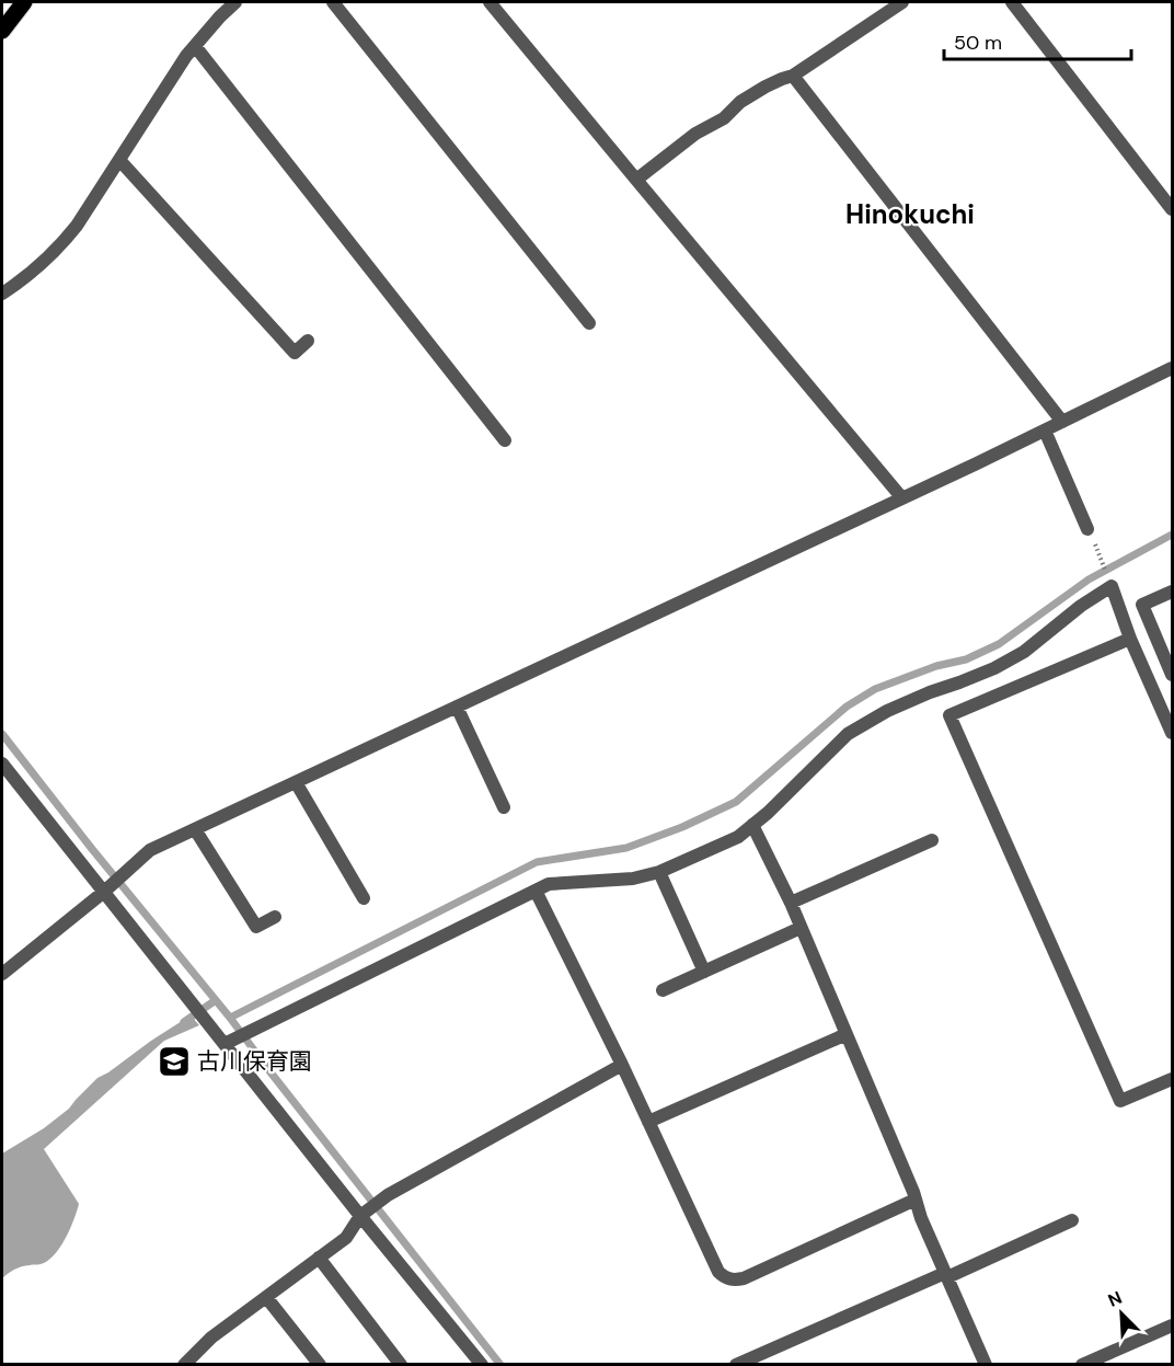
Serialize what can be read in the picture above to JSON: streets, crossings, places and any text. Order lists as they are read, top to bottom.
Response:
{
  "districts": ["Hinokuchi"],
  "places": {
    "school or university": ["古川保育園"]
  },
  "scale_bar": "50 m",
  "north": "top left"
}
